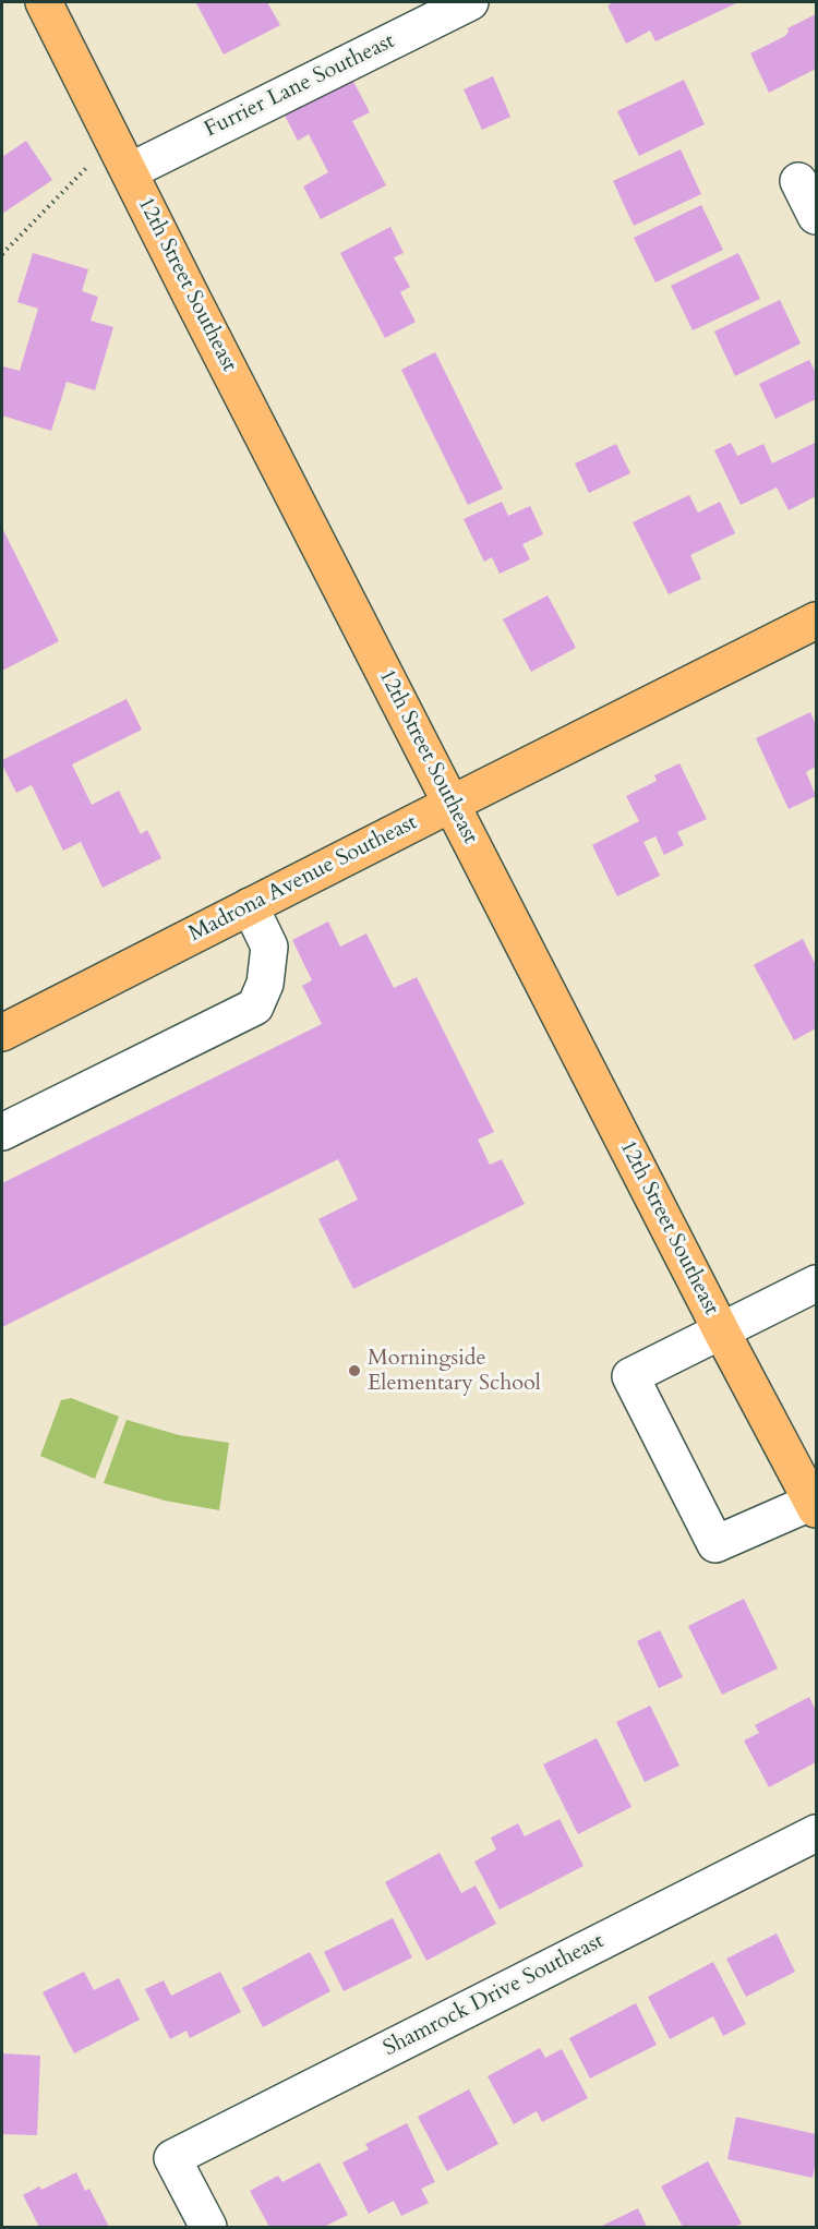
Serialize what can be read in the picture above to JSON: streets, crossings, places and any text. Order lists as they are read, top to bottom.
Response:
{
  "streets": {
    "main road": ["12th Street Southeast", "Madrona Avenue Southeast"],
    "street": ["Furrier Lane Southeast", "Shamrock Drive Southeast"]
  },
  "crossings": [
    ["Furrier Lane Southeast", "12th Street Southeast"],
    ["12th Street Southeast", "Madrona Avenue Southeast"]
  ],
  "places": ["Morningside Elementary School"]
}
